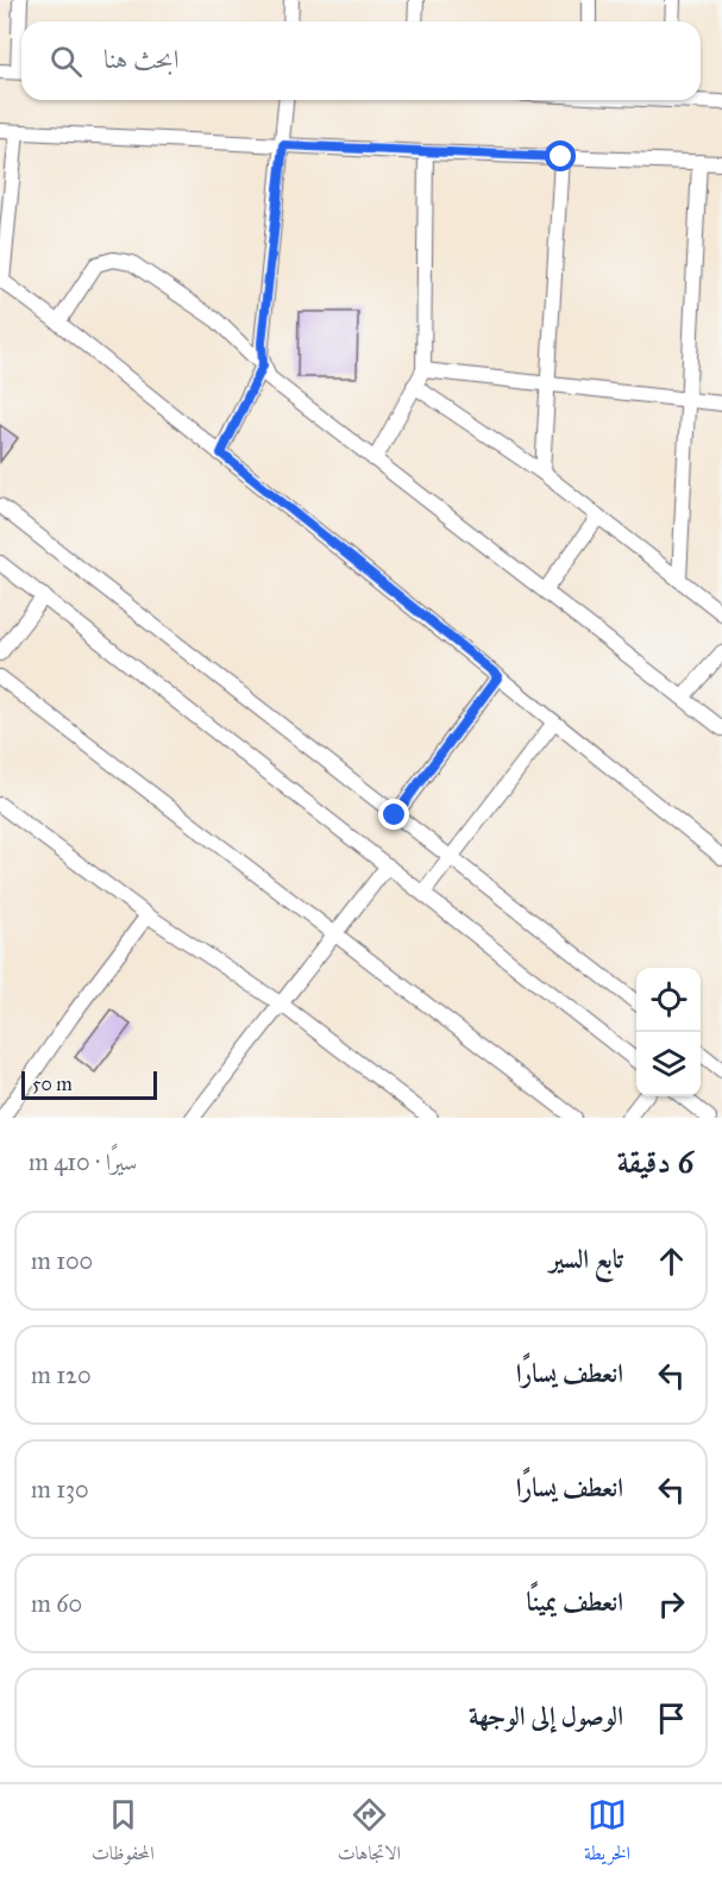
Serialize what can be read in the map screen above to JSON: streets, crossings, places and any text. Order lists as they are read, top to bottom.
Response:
{
  "scale_bar": "50 m",
  "page": {
    "search": "ابحث هنا",
    "scale": "50 m",
    "heading": ["6 دقيقة", "سيرًا · 410 m"],
    "list": [
      ["تابع السير", "100 m"],
      ["انعطف يسارًا", "120 m"],
      ["انعطف يسارًا", "130 m"],
      ["انعطف يمينًا", "60 m"],
      "الوصول إلى الوجهة"
    ],
    "nav": ["الخريطة", "الاتجاهات", "المحفوظات"]
  }
}
